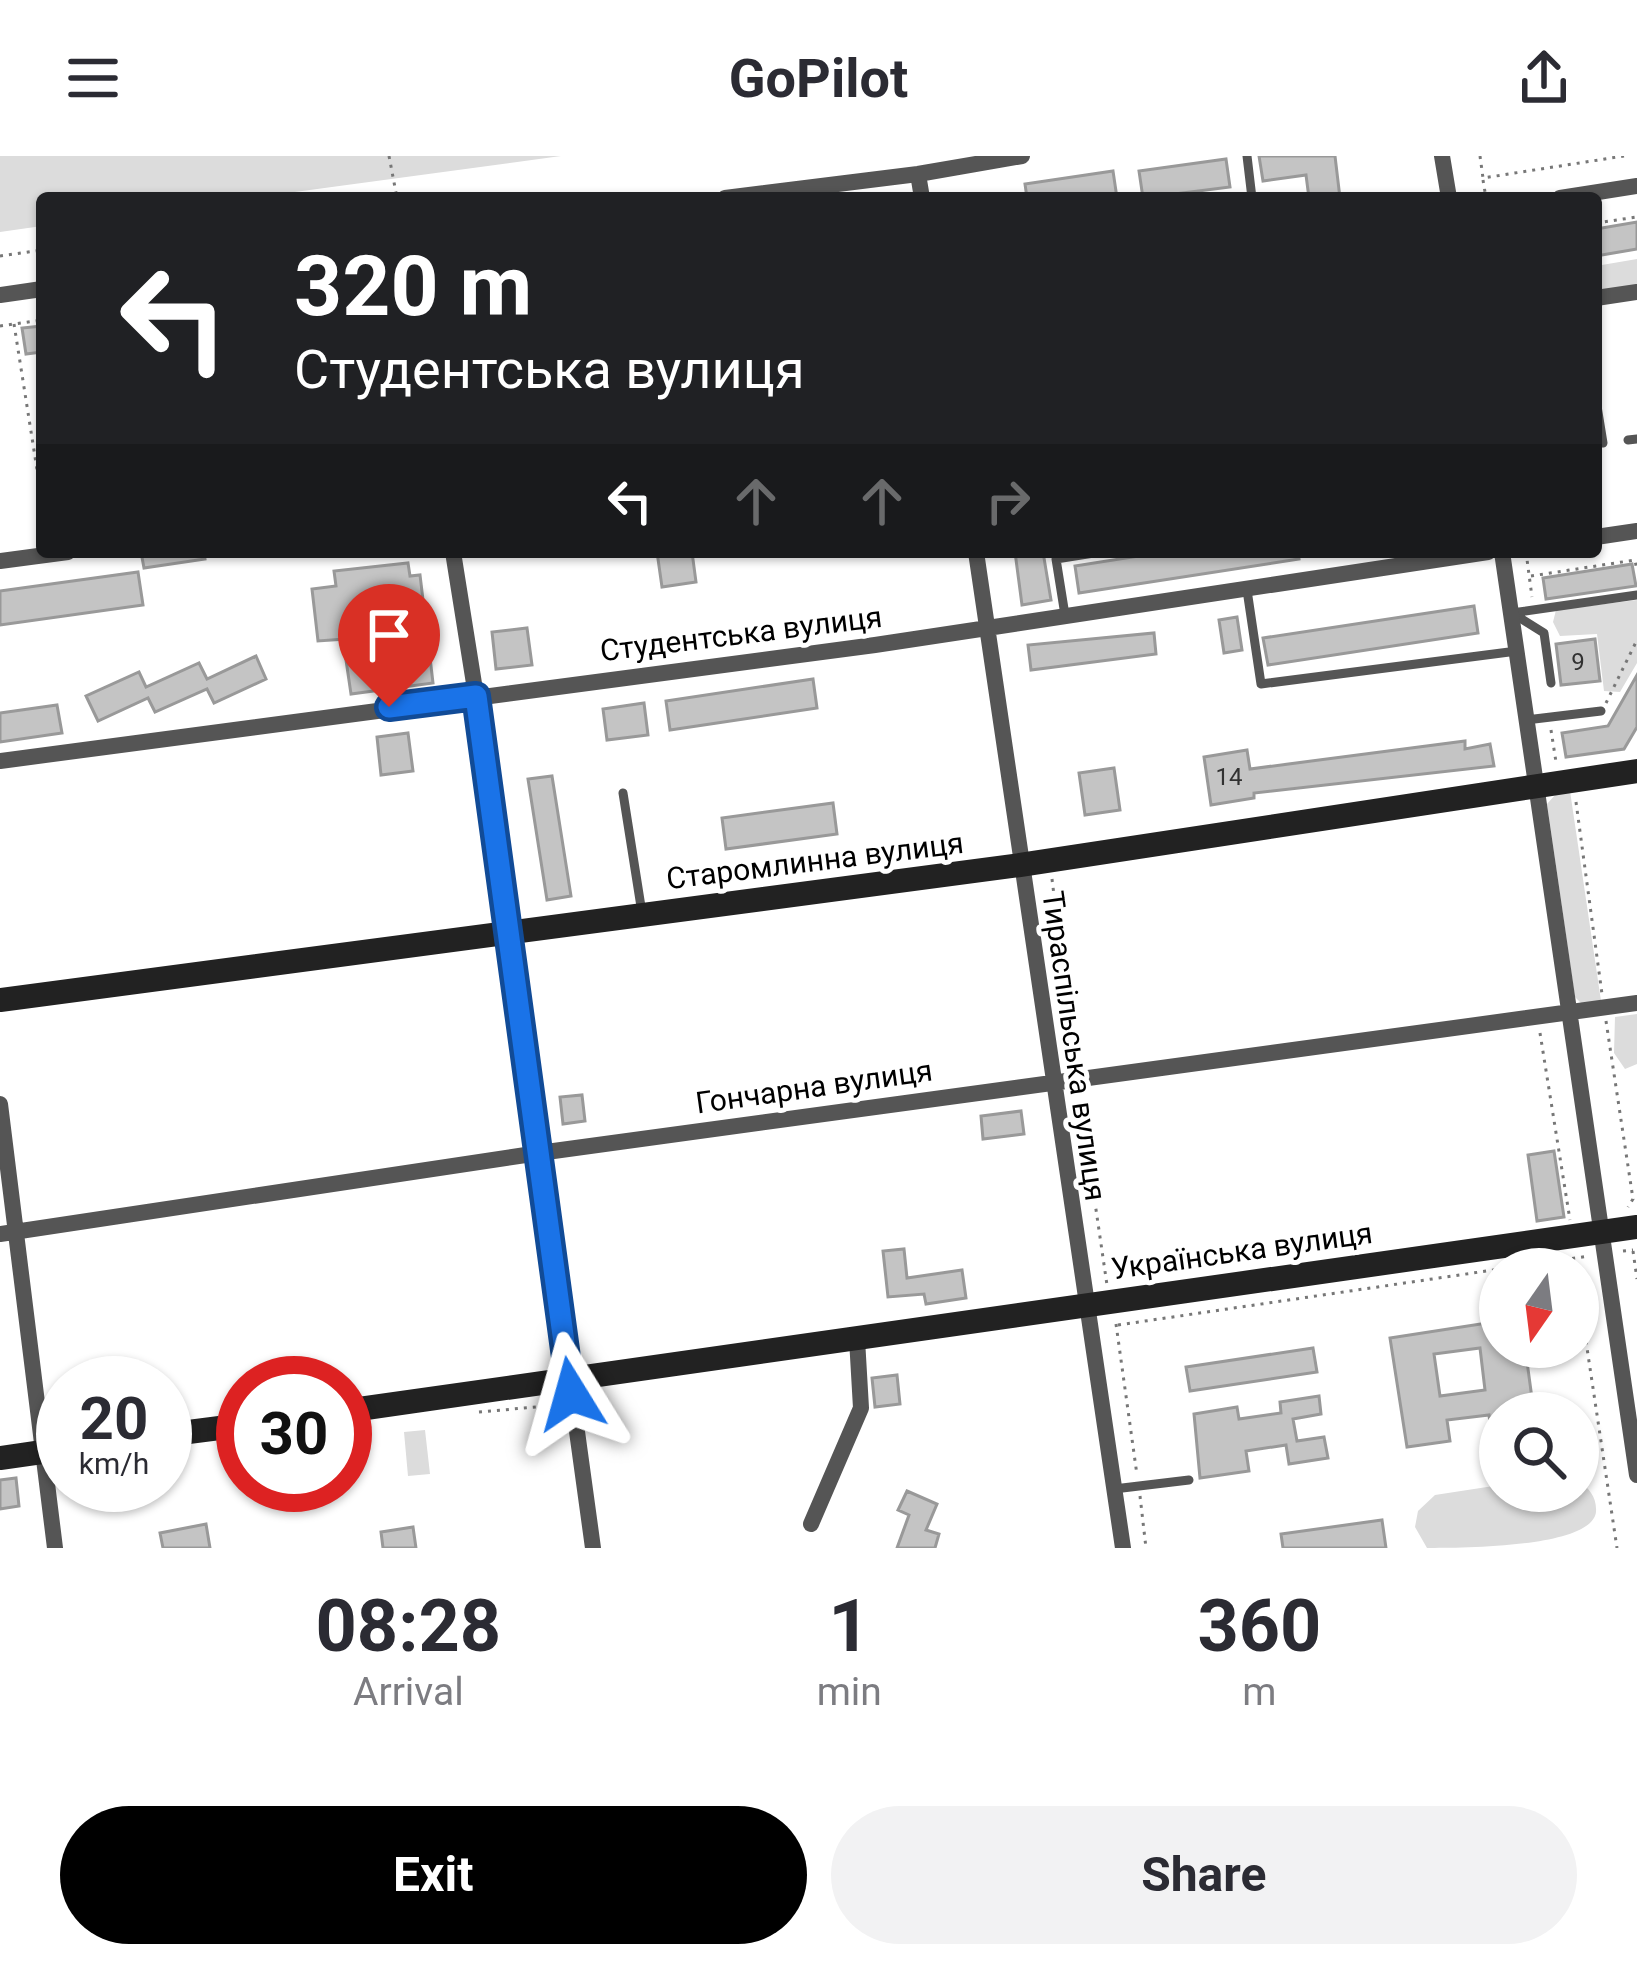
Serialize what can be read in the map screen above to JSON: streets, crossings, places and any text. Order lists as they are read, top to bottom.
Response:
{
  "streets": {
    "street": [
      "Студентська вулиця",
      "Старомлинна вулиця",
      "Тираспільська вулиця",
      "Гончарна вулиця",
      "Українська вулиця"
    ]
  },
  "crossings": [
    ["Студентська вулиця", "Тираспільська вулиця"],
    ["Старомлинна вулиця", "Тираспільська вулиця"],
    ["Тираспільська вулиця", "Гончарна вулиця"],
    ["Тираспільська вулиця", "Українська вулиця"]
  ],
  "house_numbers": ["9", "14"],
  "north": "bottom",
  "page": {
    "header": "GoPilot",
    "turn": ["320 m", "Студентська вулиця"],
    "speed": "20 km/h",
    "limit": "30",
    "eta": [
      "08:28",
      "Arrival",
      "1",
      "min",
      "360",
      "m"
    ],
    "buttons": ["Exit", "Share"]
  }
}
